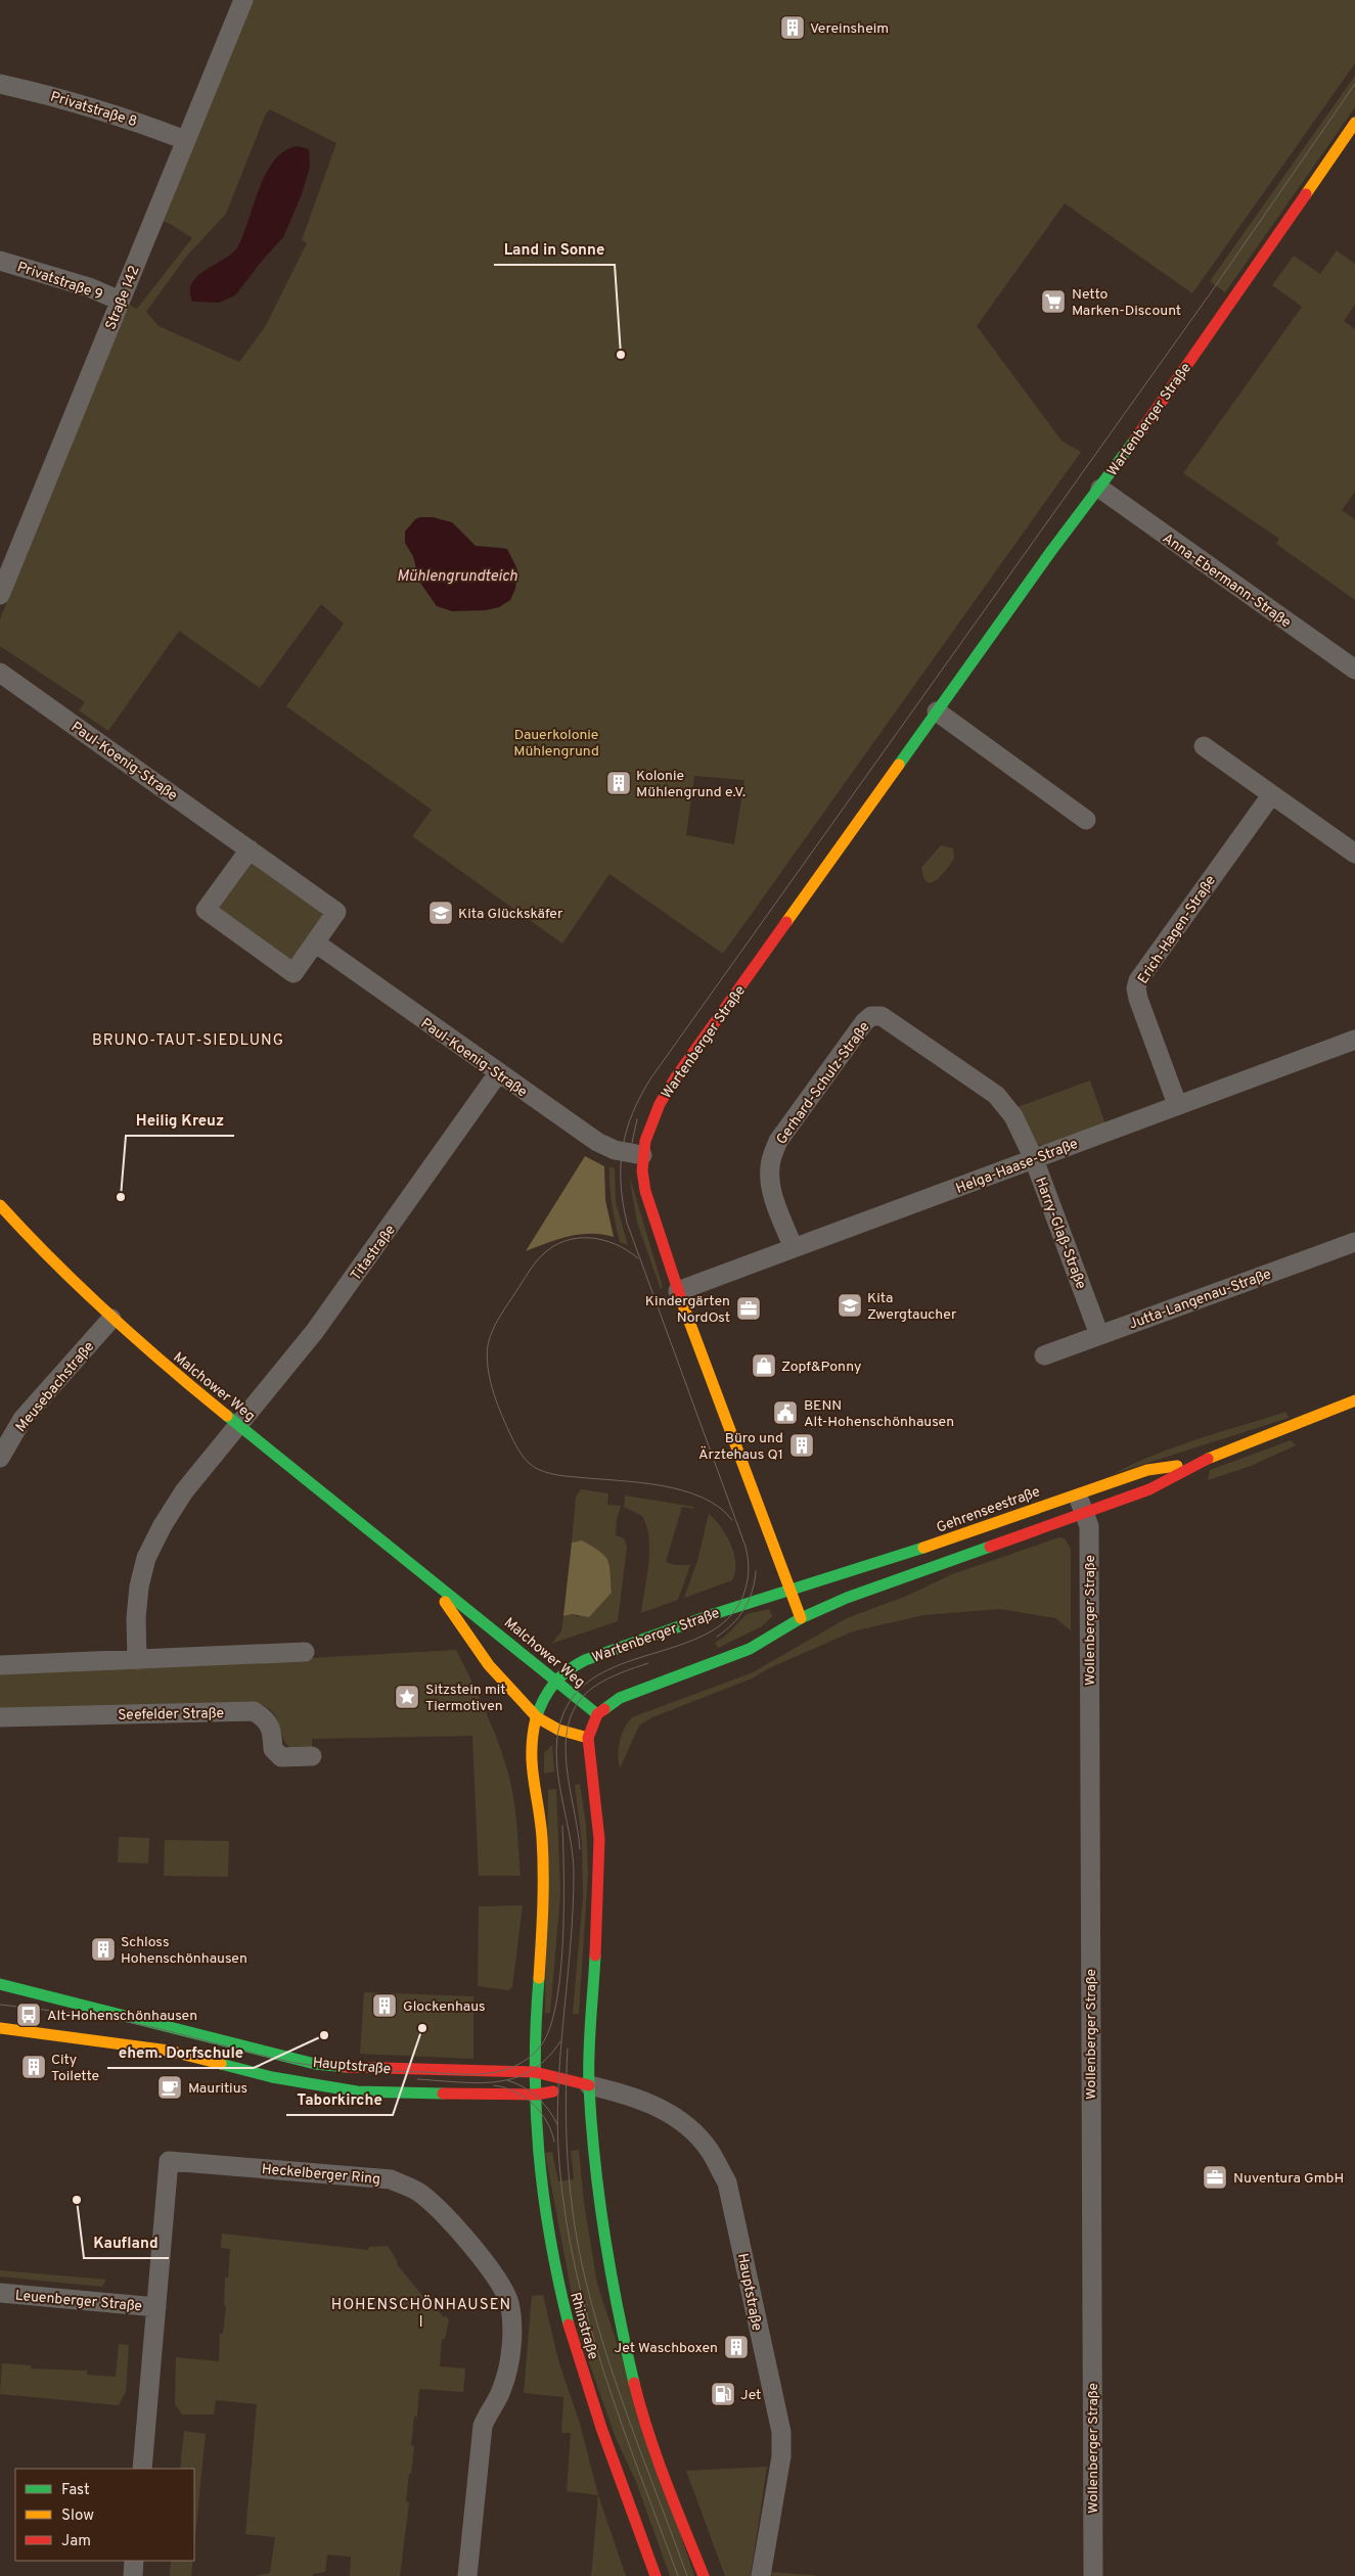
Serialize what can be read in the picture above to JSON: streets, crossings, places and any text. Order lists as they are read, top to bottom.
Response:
{
  "streets": {
    "main road": [
      "Wartenberger Straße",
      "Malchower Weg",
      "Gehrenseestraße",
      "Hauptstraße",
      "Rhinstraße"
    ],
    "street": [
      "Privatstraße 8",
      "Privatstraße 9",
      "Straße 142",
      "Anna-Ebermann-Straße",
      "Paul-Koenig-Straße",
      "Erich-Hagen-Straße",
      "Gerhard-Schulz-Straße",
      "Helga-Haase-Straße",
      "Harry-Glaß-Straße",
      "Titastraße",
      "Jutta-Langenau-Straße",
      "Meusebachstraße",
      "Wollenberger Straße",
      "Seefelder Straße",
      "Heckelberger Ring",
      "Leuenberger Straße"
    ]
  },
  "crossings": [
    ["Privatstraße 8", "Straße 142"],
    ["Privatstraße 9", "Straße 142"],
    ["Wartenberger Straße", "Anna-Ebermann-Straße"],
    ["Wartenberger Straße", "Paul-Koenig-Straße"],
    ["Wartenberger Straße", "Helga-Haase-Straße"],
    ["Wartenberger Straße", "Malchower Weg"],
    ["Wartenberger Straße", "Gehrenseestraße"],
    ["Wartenberger Straße", "Hauptstraße"],
    ["Wartenberger Straße", "Rhinstraße"],
    ["Paul-Koenig-Straße", "Titastraße"],
    ["Erich-Hagen-Straße", "Helga-Haase-Straße"],
    ["Gerhard-Schulz-Straße", "Helga-Haase-Straße"],
    ["Gerhard-Schulz-Straße", "Harry-Glaß-Straße"],
    ["Helga-Haase-Straße", "Harry-Glaß-Straße"],
    ["Harry-Glaß-Straße", "Jutta-Langenau-Straße"],
    ["Titastraße", "Malchower Weg"],
    ["Meusebachstraße", "Malchower Weg"],
    ["Gehrenseestraße", "Wollenberger Straße"],
    ["Hauptstraße", "Rhinstraße"],
    ["Heckelberger Ring", "Leuenberger Straße"]
  ],
  "districts": ["BRUNO-TAUT-SIEDLUNG", "HOHENSCHÖNHAUSEN I"],
  "water": ["Mühlengrundteich"],
  "parks": ["Dauerkolonie Mühlengrund"],
  "places": {
    "building": [
      "Vereinsheim",
      "Kolonie Mühlengrund e.V.",
      "Büro und Ärztehaus Q1",
      "Schloss Hohenschönhausen",
      "Glockenhaus",
      "City Toilette",
      "Jet Waschboxen"
    ],
    "supermarket": ["Netto Marken-Discount"],
    "other": [
      "Land in Sonne",
      "Heilig Kreuz",
      "Taborkirche",
      "ehem. Dorfschule",
      "Kaufland"
    ],
    "school or university": ["Kita Glückskäfer", "Kita Zwergtaucher"],
    "office": ["Kindergärten NordOst", "Nuventura GmbH"],
    "shop": ["Zopf&Ponny"],
    "public building": ["BENN Alt-Hohenschönhausen"],
    "place": ["Sitzstein mit Tiermotiven"],
    "bus stop": ["Alt-Hohenschönhausen"],
    "cafe": ["Mauritius"],
    "fuel station": ["Jet"]
  },
  "legend": ["Fast", "Slow", "Jam"]
}
